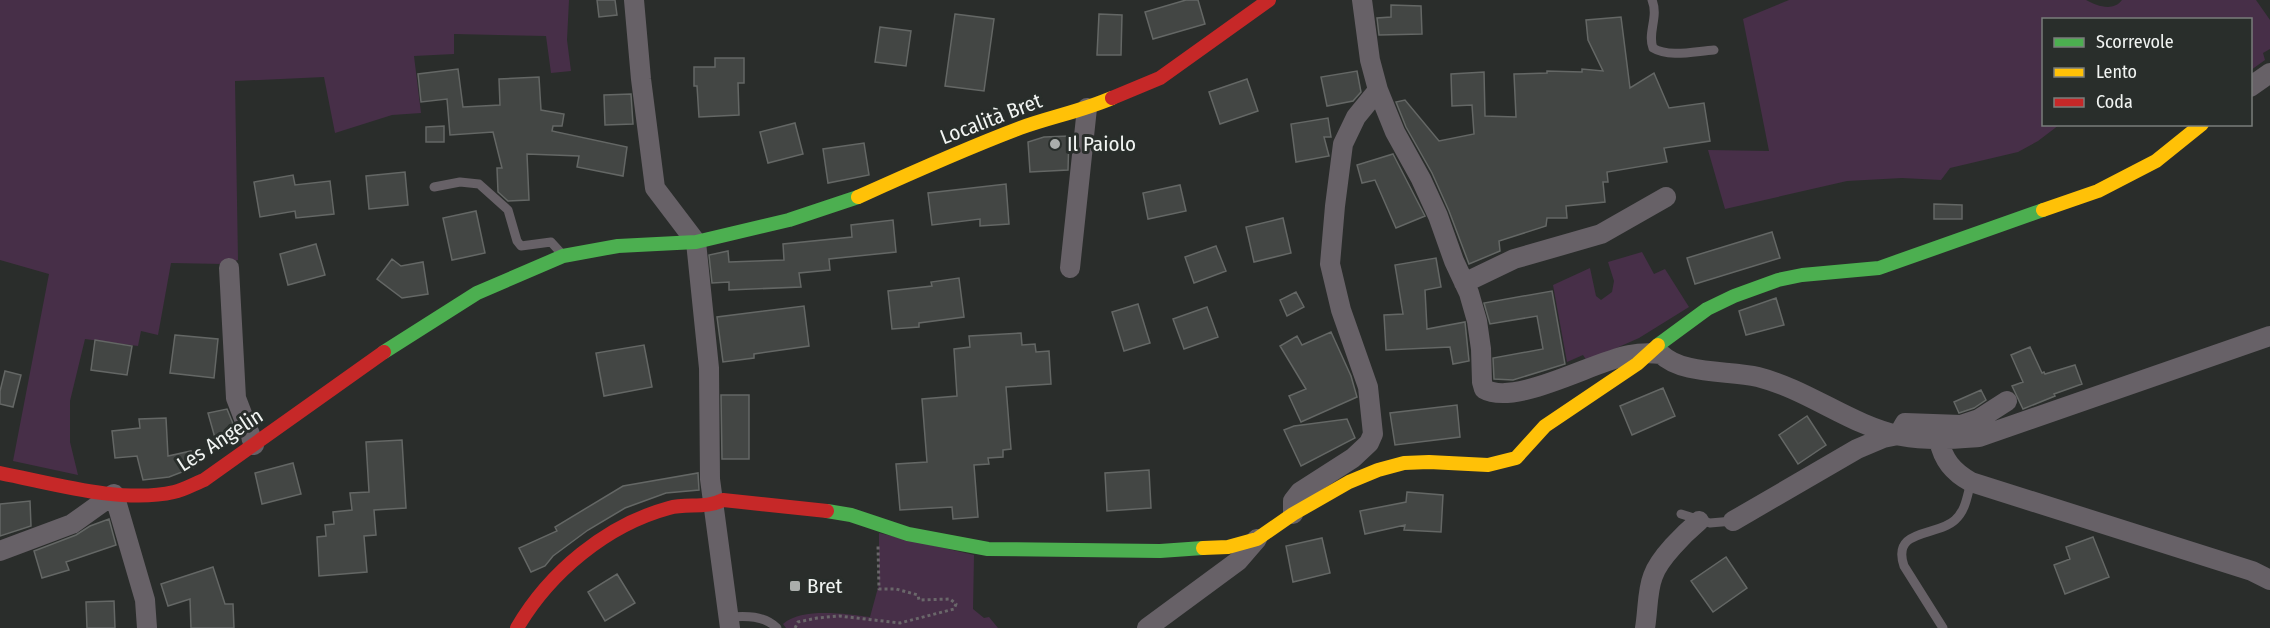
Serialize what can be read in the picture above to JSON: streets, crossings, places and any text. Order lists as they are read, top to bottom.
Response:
{
  "streets": {
    "street": ["Località Bret", "Les Angelin"]
  },
  "crossings": [
    ["Località Bret", "Les Angelin"]
  ],
  "places": {
    "other": ["Il Paiolo"],
    "transit": ["Bret"]
  },
  "legend": ["Scorrevole", "Lento", "Coda"]
}
